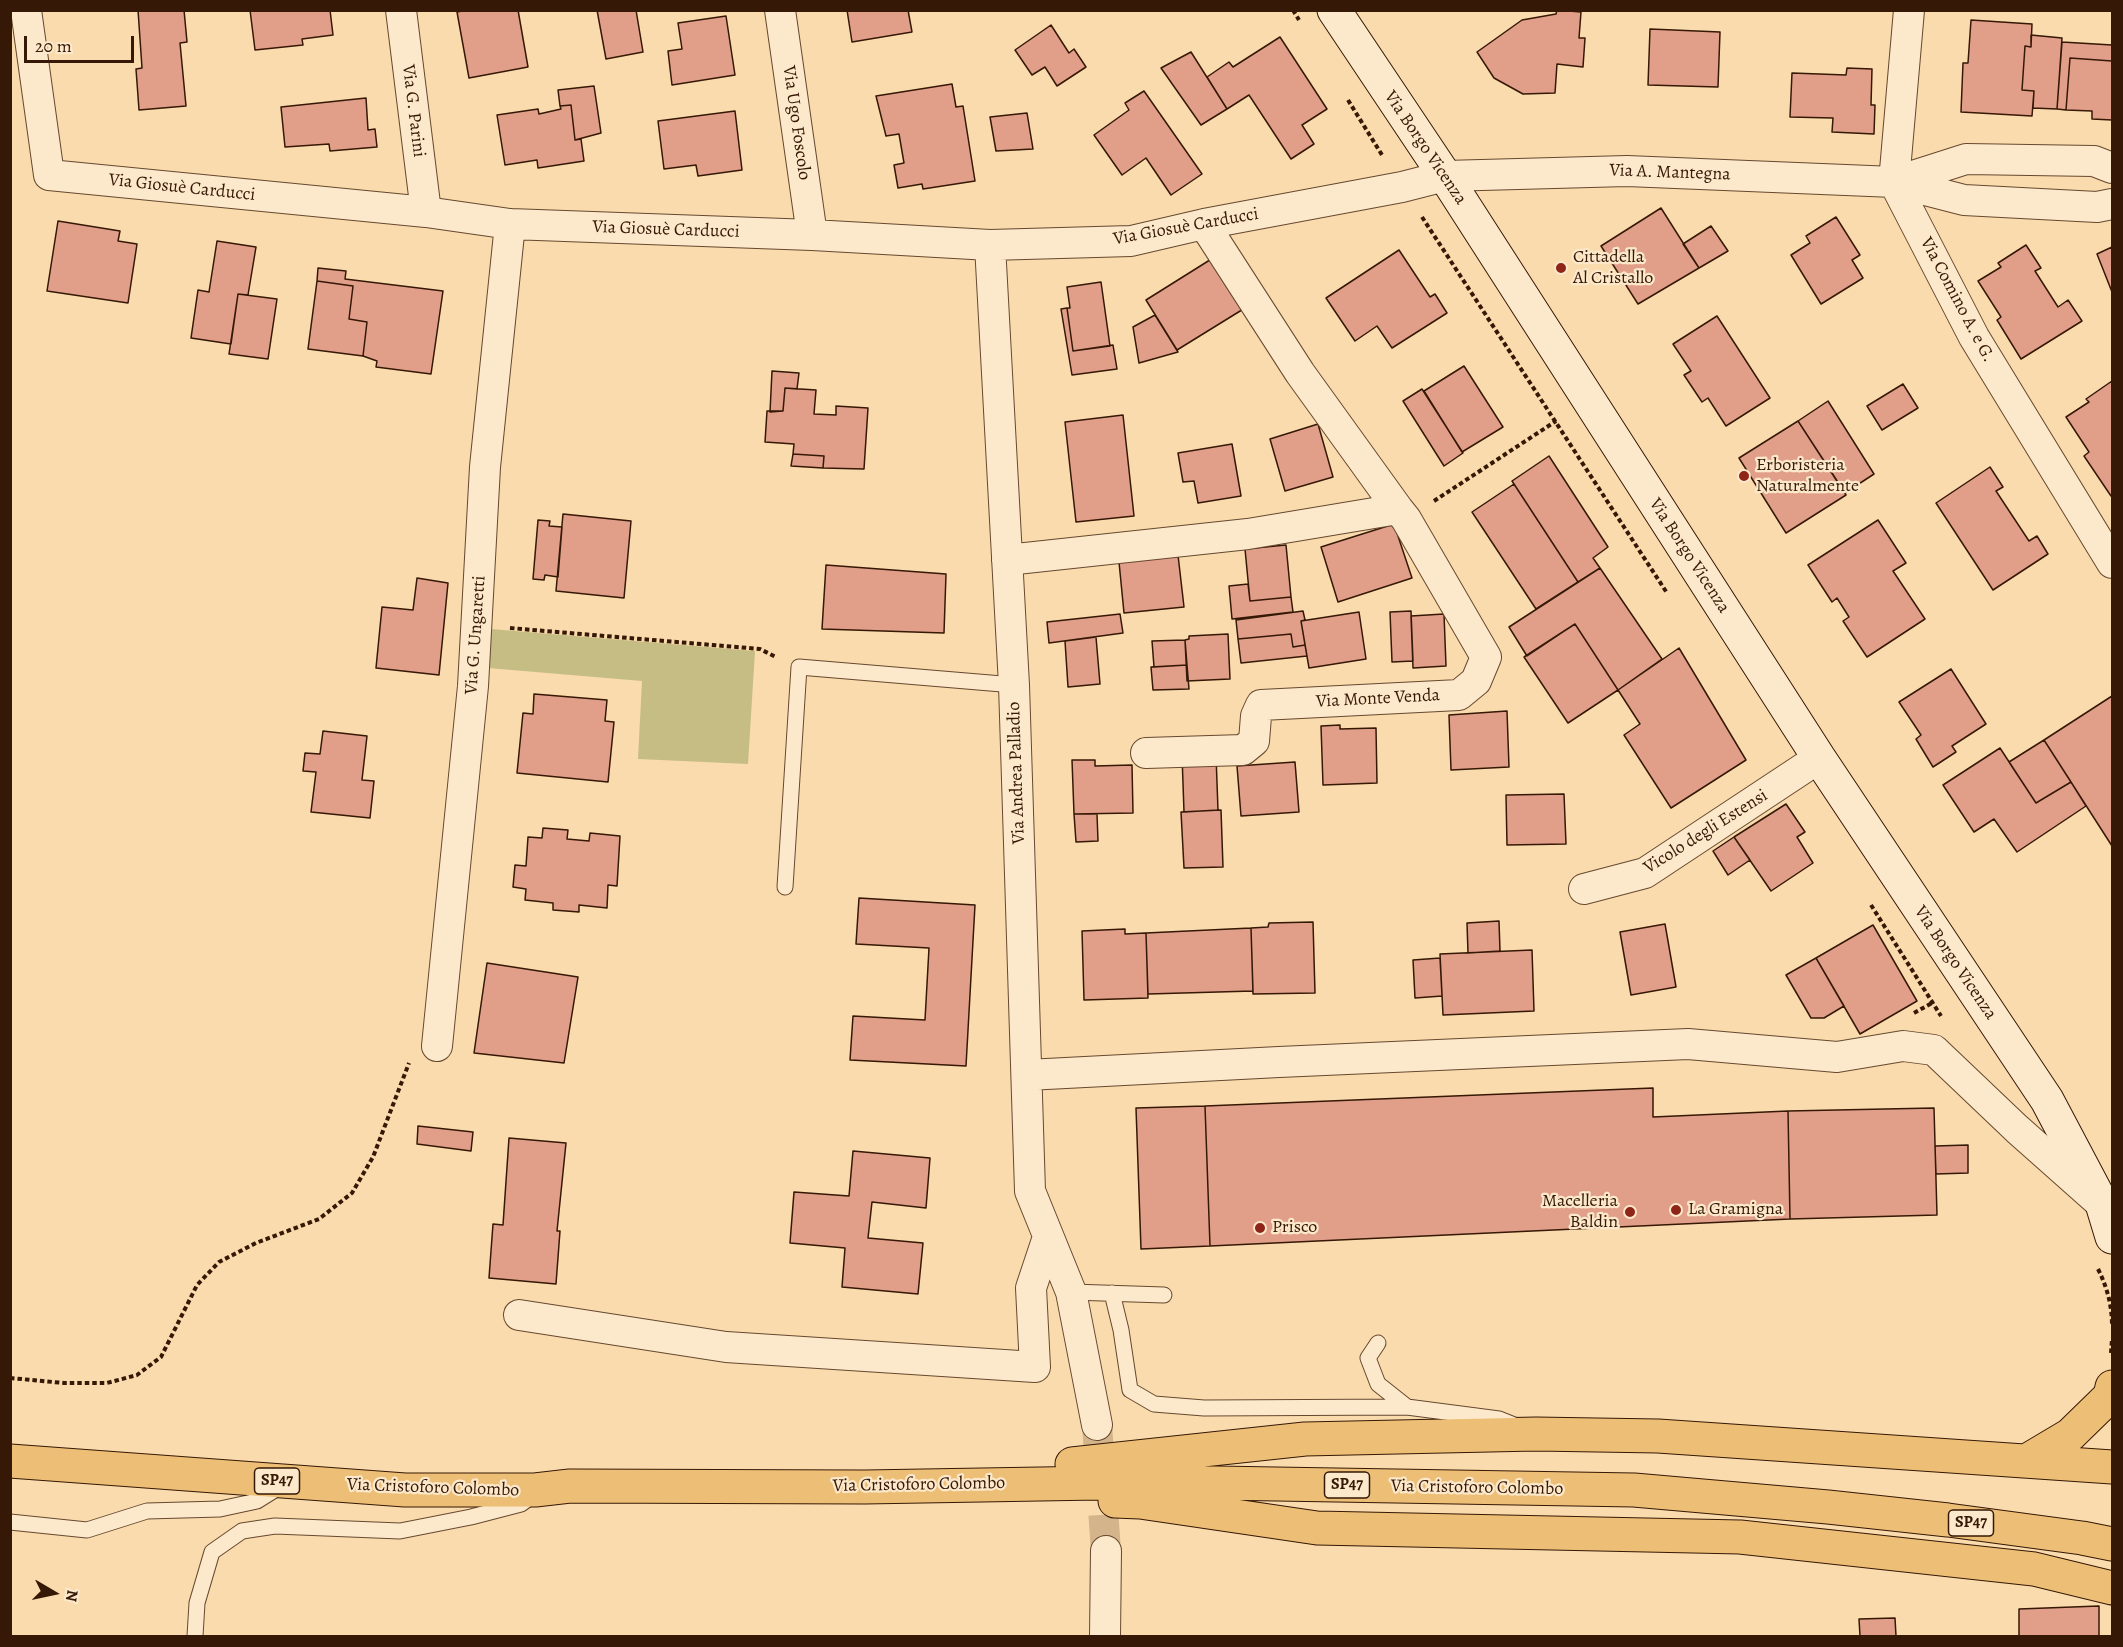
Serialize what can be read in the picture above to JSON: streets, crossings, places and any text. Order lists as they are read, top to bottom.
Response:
{
  "streets": {
    "main road": ["SP47", "Via Cristoforo Colombo"],
    "street": [
      "Via G. Parini",
      "Via Ugo Foscolo",
      "Via Borgo Vicenza",
      "Via A. Mantegna",
      "Via Giosuè Carducci",
      "Via Comino A. e G.",
      "Via G. Ungaretti",
      "Via Monte Venda",
      "Via Andrea Palladio",
      "Vicolo degli Estensi"
    ]
  },
  "crossings": [
    ["Via G. Parini", "Via Giosuè Carducci"],
    ["Via Ugo Foscolo", "Via Giosuè Carducci"],
    ["Via Borgo Vicenza", "Via A. Mantegna"],
    ["Via Borgo Vicenza", "Via Giosuè Carducci"],
    ["Via Borgo Vicenza", "Vicolo degli Estensi"],
    ["Via A. Mantegna", "Via Giosuè Carducci"],
    ["Via A. Mantegna", "Via Comino A. e G."],
    ["Via Giosuè Carducci", "Via G. Ungaretti"],
    ["Via Giosuè Carducci", "Via Monte Venda"],
    ["Via Giosuè Carducci", "Via Andrea Palladio"]
  ],
  "places": [
    "Cittadella Al Cristallo",
    "Erboristeria Naturalmente",
    "La Gramigna",
    "Macelleria Baldin",
    "Prisco"
  ],
  "scale_bar": "20 m",
  "north": "right"
}
